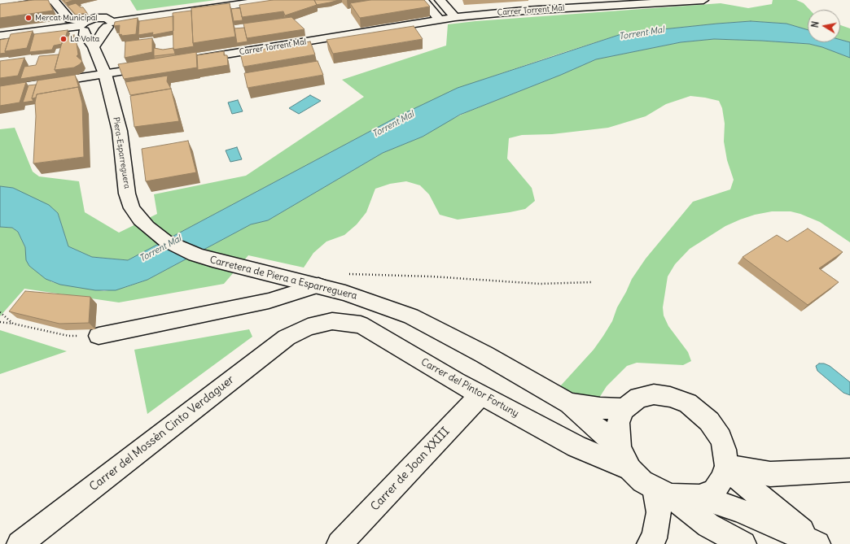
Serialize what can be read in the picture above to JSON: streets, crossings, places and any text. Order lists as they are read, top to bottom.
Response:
{
  "streets": {
    "street": [
      "Carrer Torrent Mal",
      "Piera-Esparreguera",
      "Carretera de Piera a Esparreguera",
      "Carrer del Pintor Fortuny",
      "Carrer del Mossèn Cinto Verdaguer",
      "Carrer de Joan XXIII"
    ]
  },
  "crossings": [
    ["Piera-Esparreguera", "Carretera de Piera a Esparreguera"],
    ["Carrer del Pintor Fortuny", "Carrer del Mossèn Cinto Verdaguer"],
    ["Carrer del Pintor Fortuny", "Carrer de Joan XXIII"]
  ],
  "water": ["Torrent Mal"],
  "places": ["Mercat Municipal", "La Volta"],
  "north": "left"
}
